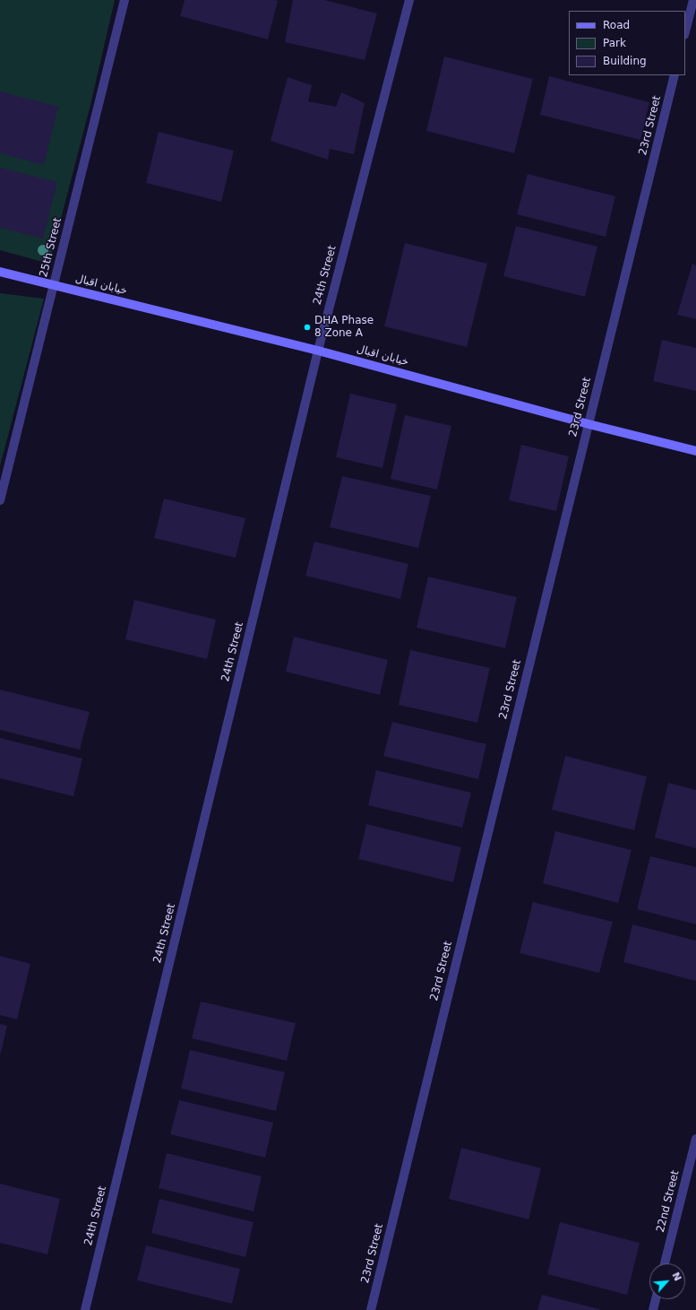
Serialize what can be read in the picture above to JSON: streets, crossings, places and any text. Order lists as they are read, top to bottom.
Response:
{
  "streets": {
    "street": [
      "23rd Street",
      "25th Street",
      "24th Street",
      "خیابان اقبال",
      "22nd Street"
    ]
  },
  "crossings": [
    ["23rd Street", "خیابان اقبال"],
    ["25th Street", "خیابان اقبال"],
    ["24th Street", "خیابان اقبال"]
  ],
  "places": ["DHA Phase 8 Zone A"],
  "legend": ["Road", "Park", "Building"],
  "north": "top right"
}
